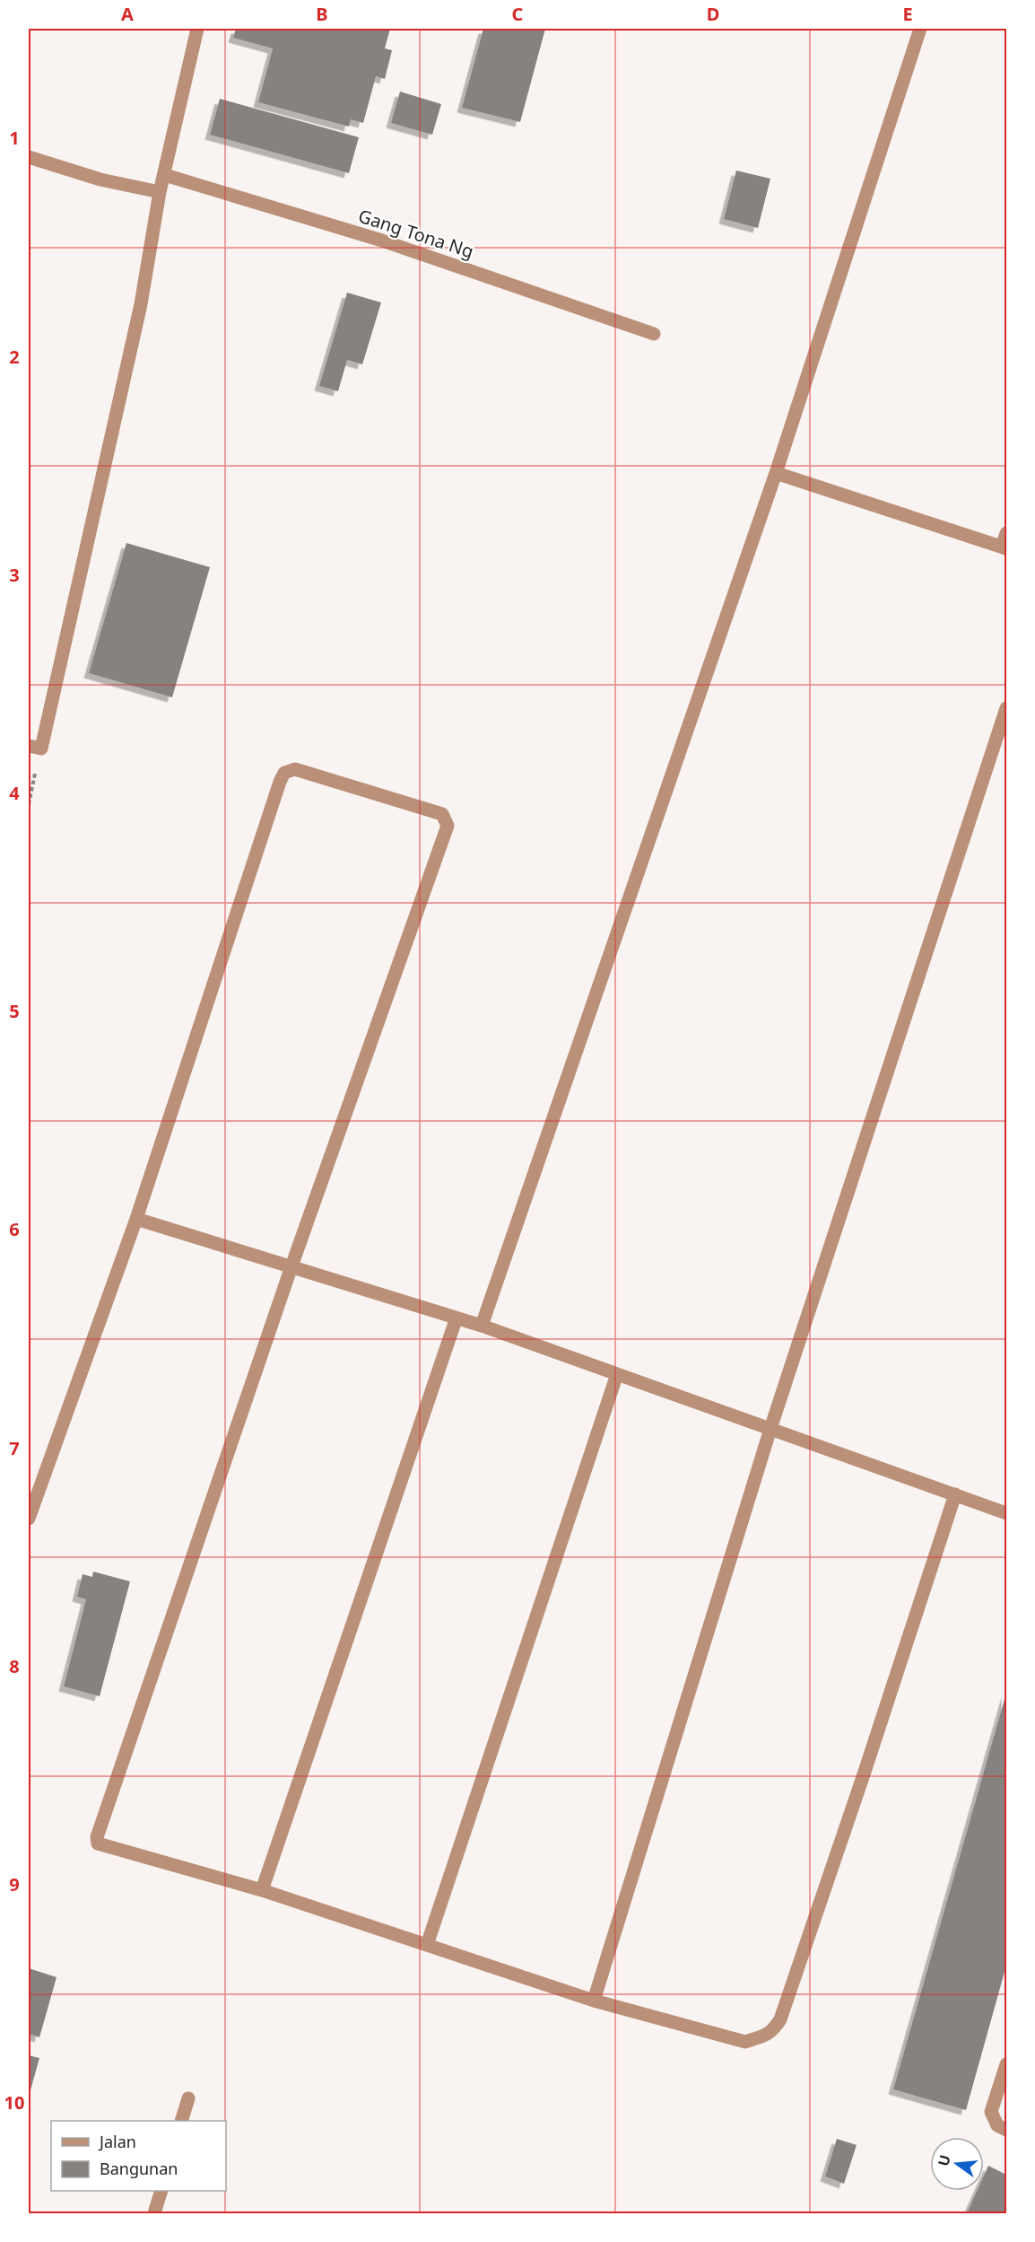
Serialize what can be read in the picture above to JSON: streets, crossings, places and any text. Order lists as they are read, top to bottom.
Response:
{
  "streets": {
    "street": ["Gang Tona Ng"]
  },
  "legend": ["Jalan", "Bangunan"],
  "north": "left",
  "grid": {
    "columns": [
      "A",
      "B",
      "C",
      "D",
      "E"
    ],
    "rows": [
      "1",
      "2",
      "3",
      "4",
      "5",
      "6",
      "7",
      "8",
      "9",
      "10"
    ]
  }
}
